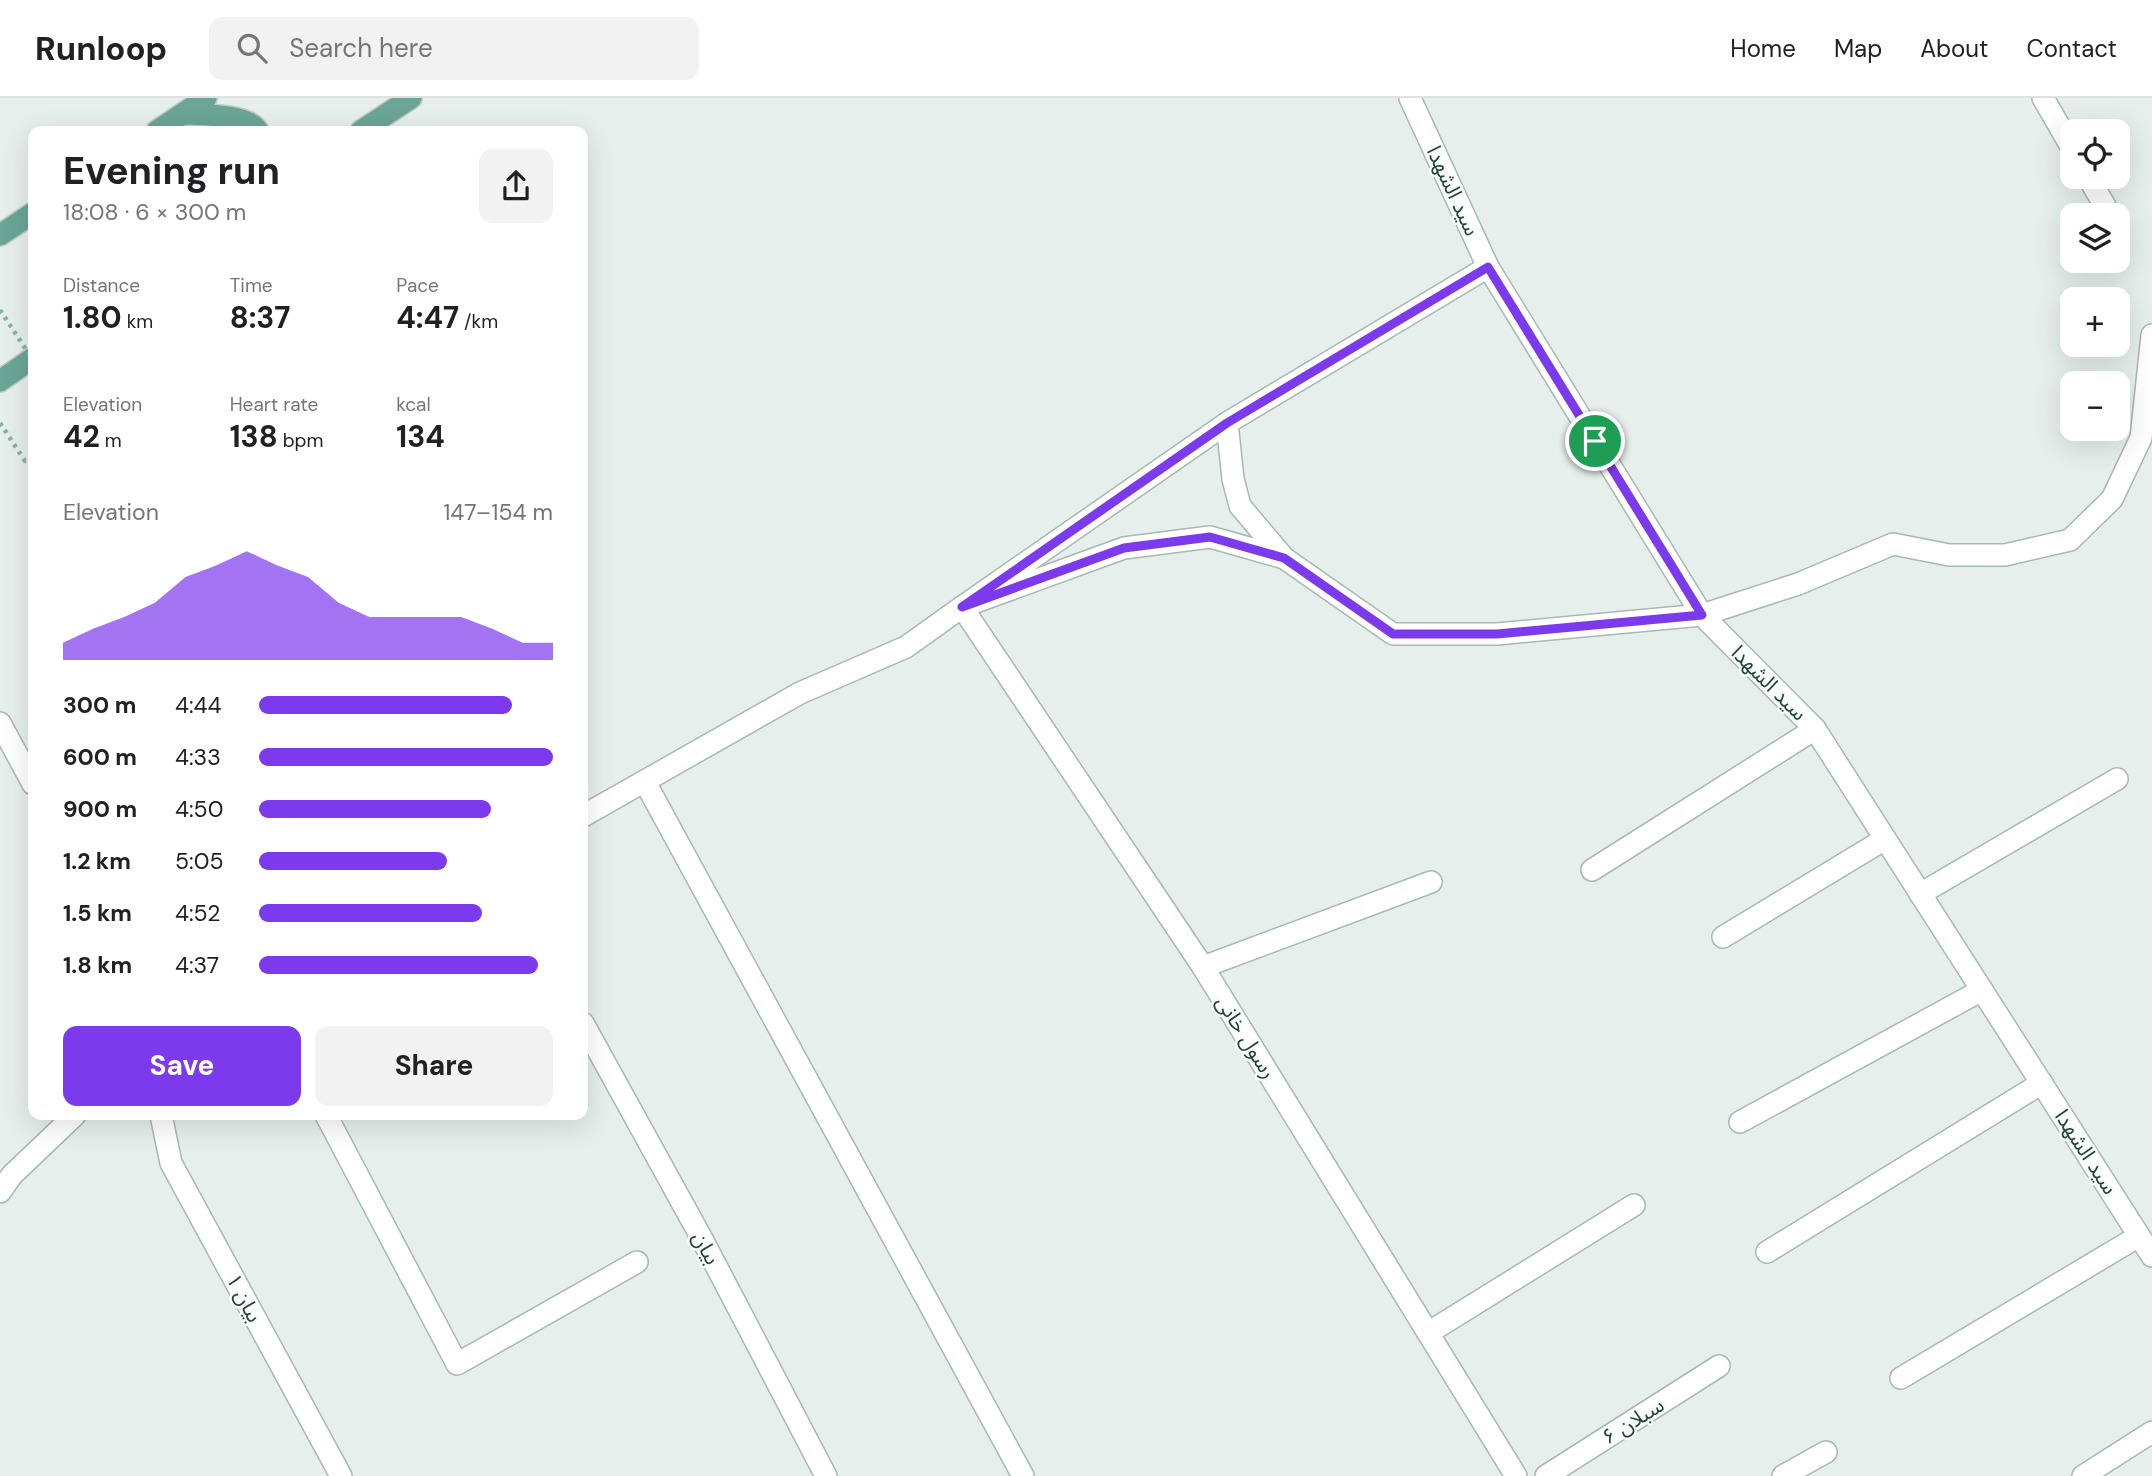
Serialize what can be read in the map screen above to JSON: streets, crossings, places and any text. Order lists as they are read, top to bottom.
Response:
{
  "streets": {
    "street": [
      "سید الشهدا",
      "رسول خانی",
      "بیان",
      "بیان ۱",
      "سبلان ۶"
    ]
  },
  "page": {
    "header": "Runloop",
    "search": "Search here",
    "nav": [
      "Home",
      "Map",
      "About",
      "Contact"
    ],
    "map_buttons": ["+", "−"],
    "heading": ["Evening run", "18:08 · 6 × 300 m"],
    "stats": [
      ["Distance", "1.80 km"],
      ["Time", "8:37"],
      ["Pace", "4:47 /km"],
      ["Elevation", "42 m"],
      ["Heart rate", "138 bpm"],
      ["kcal", "134"]
    ],
    "chart": ["Elevation", "147–154 m"],
    "list": [
      {
        "name": "300 m",
        "note": "4:44"
      },
      {
        "name": "600 m",
        "note": "4:33"
      },
      {
        "name": "900 m",
        "note": "4:50"
      },
      {
        "name": "1.2 km",
        "note": "5:05"
      },
      {
        "name": "1.5 km",
        "note": "4:52"
      },
      {
        "name": "1.8 km",
        "note": "4:37"
      }
    ],
    "buttons": ["Save", "Share"]
  }
}
